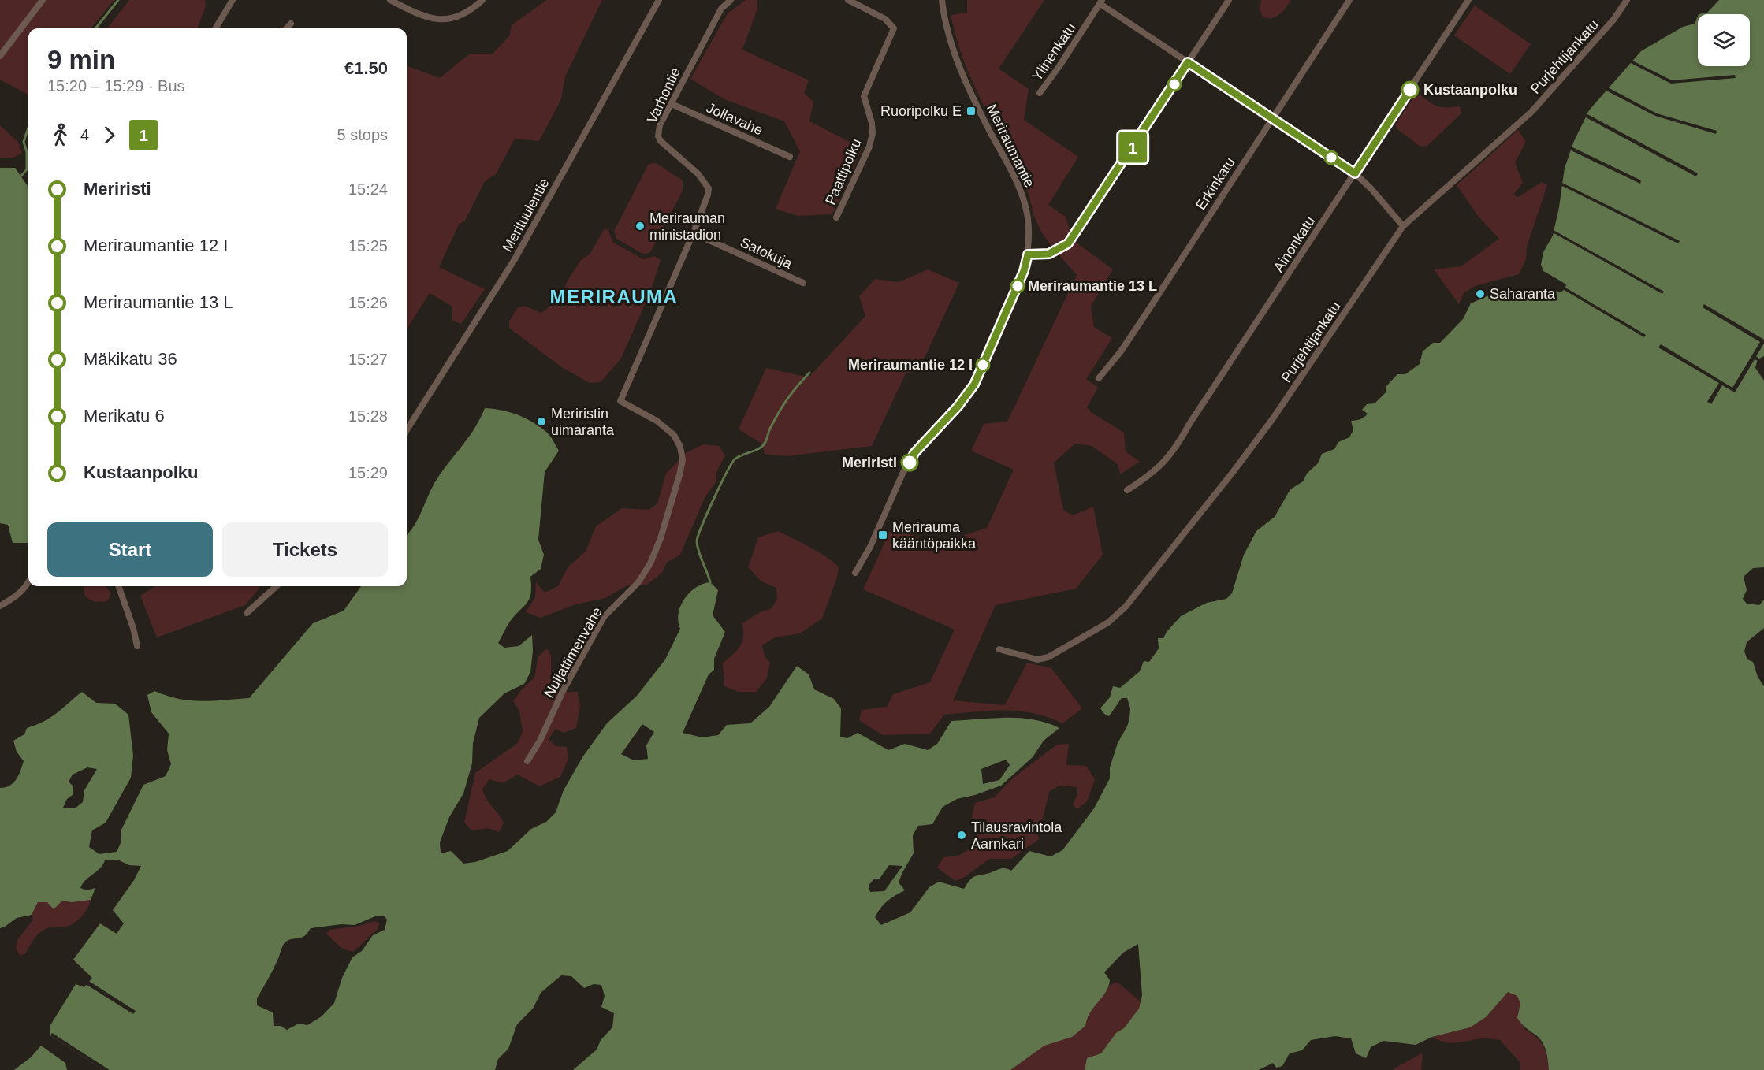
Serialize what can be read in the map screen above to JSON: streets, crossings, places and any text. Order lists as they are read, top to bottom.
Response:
{
  "streets": {
    "street": [
      "Ylinenkatu",
      "Purjehtijankatu",
      "Varhontie",
      "Jollavahe",
      "Meriraumantie",
      "Paattipolku",
      "Erkinkatu",
      "Merituulentie",
      "Ainonkatu",
      "Satokuja",
      "Nuljattimenvahe"
    ]
  },
  "crossings": [
    ["Varhontie", "Jollavahe"],
    ["Varhontie", "Satokuja"],
    ["Varhontie", "Nuljattimenvahe"]
  ],
  "districts": ["MERIRAUMA"],
  "places": {
    "other": [
      "Kustaanpolku",
      "Merirauman ministadion",
      "Meriraumantie 13 L",
      "Saharanta",
      "Meriraumantie 12 I",
      "Meriristin uimaranta",
      "Meriristi",
      "Tilausravintola Aarnkari"
    ],
    "transit": ["Ruoripolku E", "Merirauma kääntöpaikka"]
  },
  "lines": ["bus line 1"],
  "page": {
    "on_map": "1",
    "heading": ["9 min", "15:20 – 15:29 · Bus", "€1.50"],
    "legs": ["4", "1", "5 stops"],
    "list": [
      {
        "name": "Meriristi",
        "value": "15:24"
      },
      {
        "name": "Meriraumantie 12 I",
        "value": "15:25"
      },
      {
        "name": "Meriraumantie 13 L",
        "value": "15:26"
      },
      {
        "name": "Mäkikatu 36",
        "value": "15:27"
      },
      {
        "name": "Merikatu 6",
        "value": "15:28"
      },
      {
        "name": "Kustaanpolku",
        "value": "15:29"
      }
    ],
    "buttons": ["Start", "Tickets"]
  }
}
